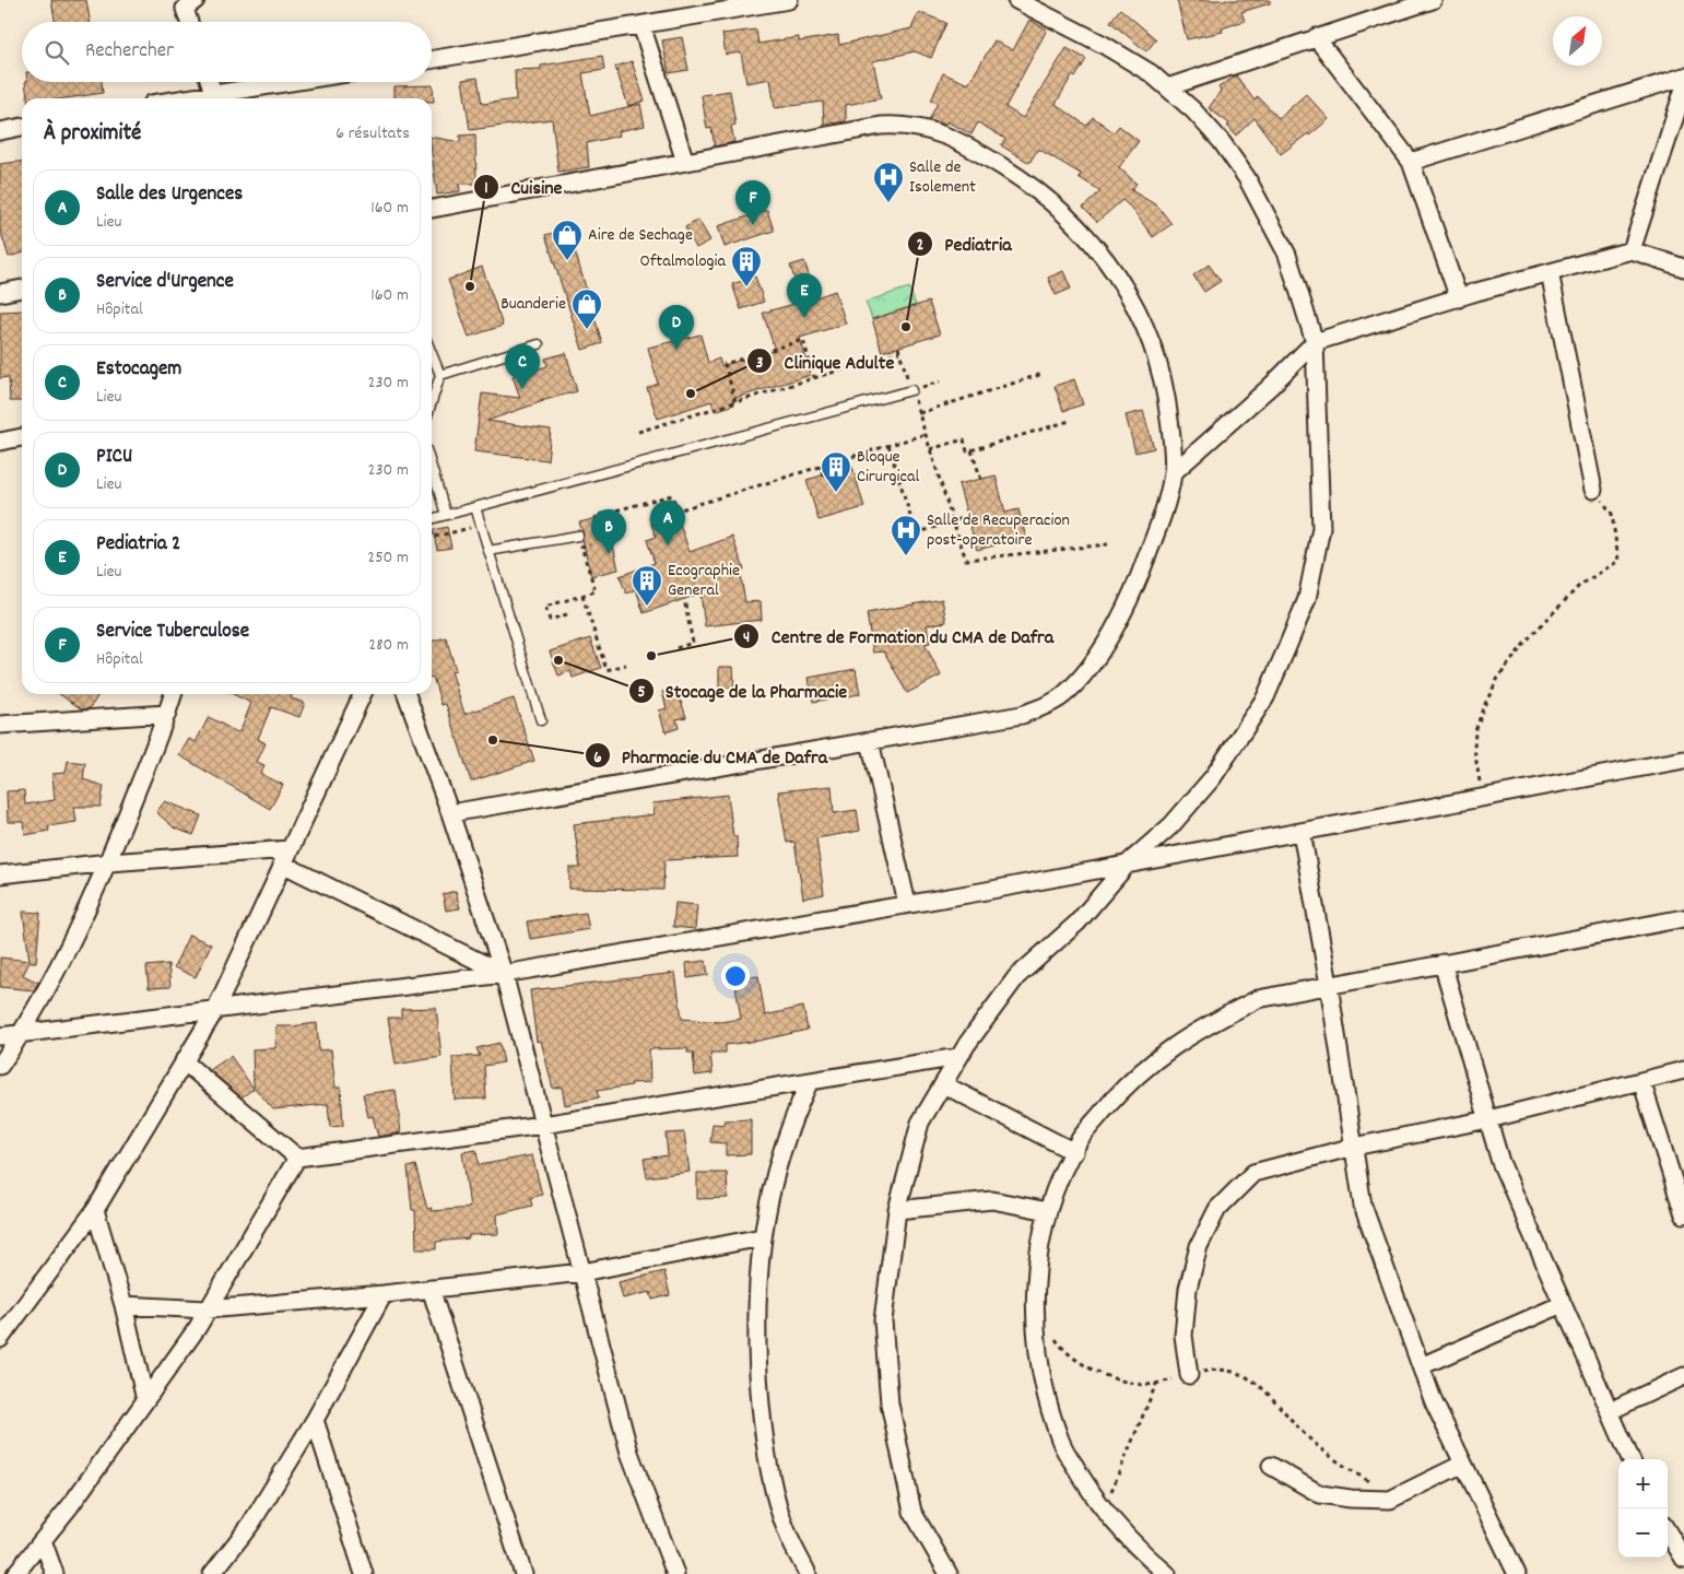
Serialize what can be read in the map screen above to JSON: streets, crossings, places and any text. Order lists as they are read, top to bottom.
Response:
{
  "places": {
    "hospital": ["Salle de Isolement", "Salle de Recuperacion post-operatoire"],
    "shop": ["Aire de Sechage", "Buanderie"],
    "other": [
      "Cuisine",
      "Pediatria",
      "Clinique Adulte",
      "Centre de Formation du CMA de Dafra",
      "Stocage de la Pharmacie",
      "Pharmacie du CMA de Dafra"
    ],
    "building": ["Oftalmologia", "Bloque Cirurgical", "Ecographie General"]
  },
  "north": "top right",
  "page": {
    "search": "Rechercher",
    "heading": ["À proximité", "6 résultats"],
    "list": [
      {
        "mark": "A",
        "name": "Salle des Urgences",
        "note": "Lieu",
        "value": "160 m"
      },
      {
        "mark": "B",
        "name": "Service d'Urgence",
        "note": "Hôpital",
        "value": "160 m"
      },
      {
        "mark": "C",
        "name": "Estocagem",
        "note": "Lieu",
        "value": "230 m"
      },
      {
        "mark": "D",
        "name": "PICU",
        "note": "Lieu",
        "value": "230 m"
      },
      {
        "mark": "E",
        "name": "Pediatria 2",
        "note": "Lieu",
        "value": "250 m"
      },
      {
        "mark": "F",
        "name": "Service Tuberculose",
        "note": "Hôpital",
        "value": "280 m"
      }
    ],
    "pins": [
      "F",
      "E",
      "D",
      "C",
      "A",
      "B"
    ],
    "map_buttons": ["+", "−"]
  }
}
